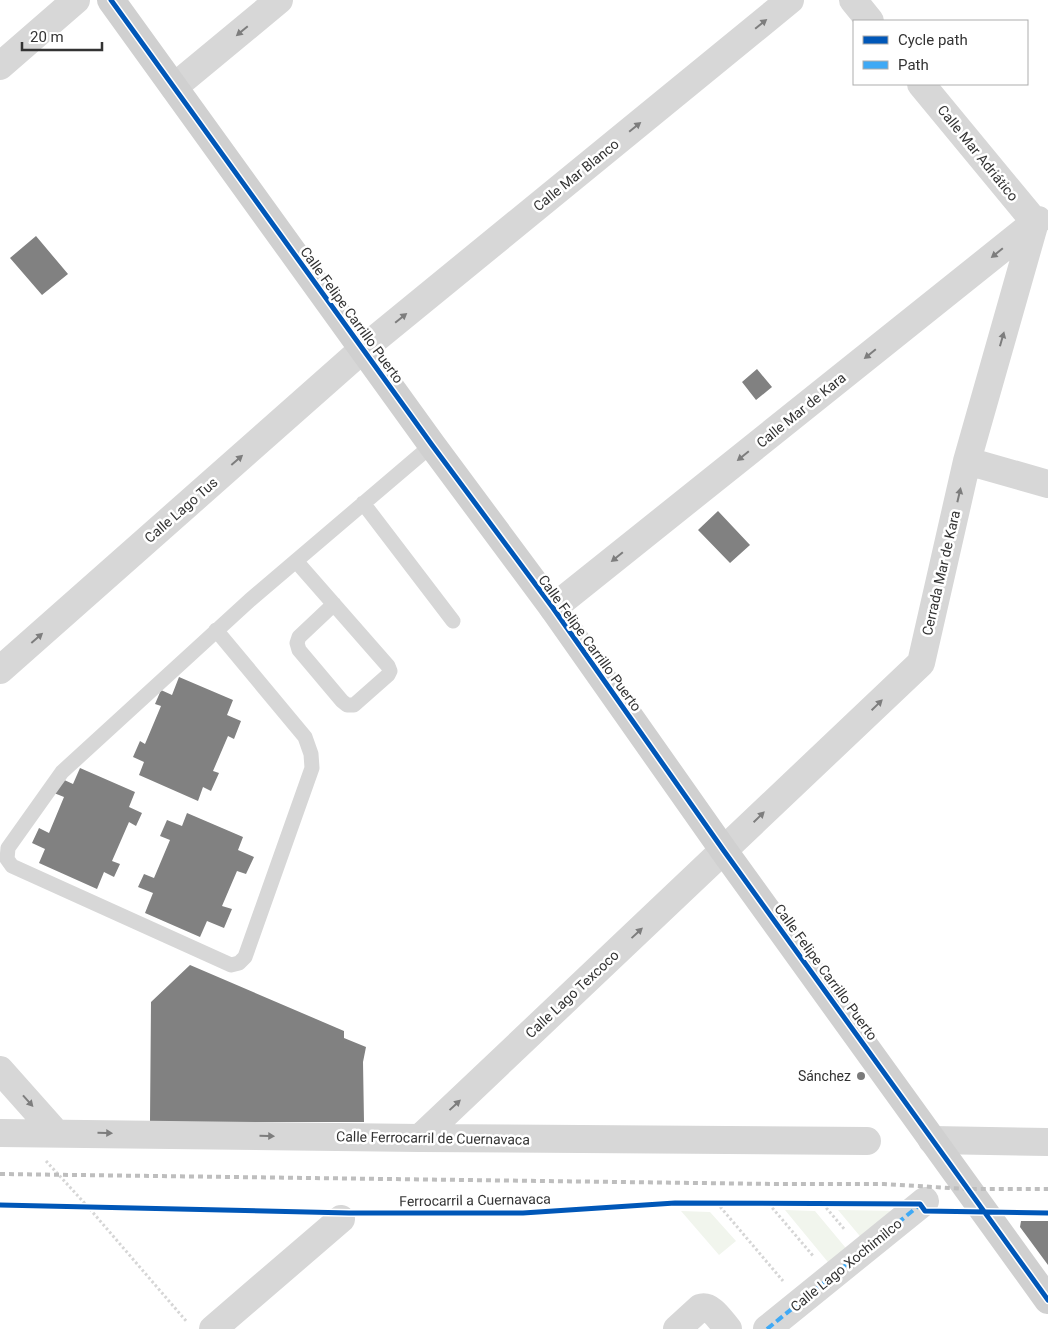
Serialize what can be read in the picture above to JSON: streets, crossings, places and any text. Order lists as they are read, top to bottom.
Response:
{
  "streets": {
    "street": [
      "Calle Mar Adriático",
      "Calle Mar Blanco",
      "Calle Felipe Carrillo Puerto",
      "Calle Mar de Kara",
      "Calle Lago Tus",
      "Cerrada Mar de Kara",
      "Calle Lago Texcoco",
      "Calle Ferrocarril de Cuernavaca",
      "Calle Lago Xochimilco"
    ],
    "cycle path": ["Ferrocarril a Cuernavaca"]
  },
  "crossings": [
    ["Calle Mar Adriático", "Calle Mar de Kara"],
    ["Calle Mar Adriático", "Cerrada Mar de Kara"],
    ["Calle Mar Blanco", "Calle Felipe Carrillo Puerto"],
    ["Calle Mar Blanco", "Calle Lago Tus"],
    ["Calle Felipe Carrillo Puerto", "Calle Mar de Kara"],
    ["Calle Felipe Carrillo Puerto", "Calle Lago Tus"],
    ["Calle Felipe Carrillo Puerto", "Cerrada Mar de Kara"],
    ["Calle Felipe Carrillo Puerto", "Calle Lago Texcoco"],
    ["Calle Mar de Kara", "Cerrada Mar de Kara"],
    ["Cerrada Mar de Kara", "Calle Lago Texcoco"],
    ["Calle Lago Texcoco", "Calle Ferrocarril de Cuernavaca"]
  ],
  "one_way": [
    "Calle Mar Blanco",
    "Calle Mar de Kara",
    "Calle Lago Tus",
    "Cerrada Mar de Kara",
    "Calle Lago Texcoco",
    "Calle Ferrocarril de Cuernavaca"
  ],
  "places": ["Sánchez"],
  "legend": ["Cycle path", "Path"],
  "scale_bar": "20 m"
}
